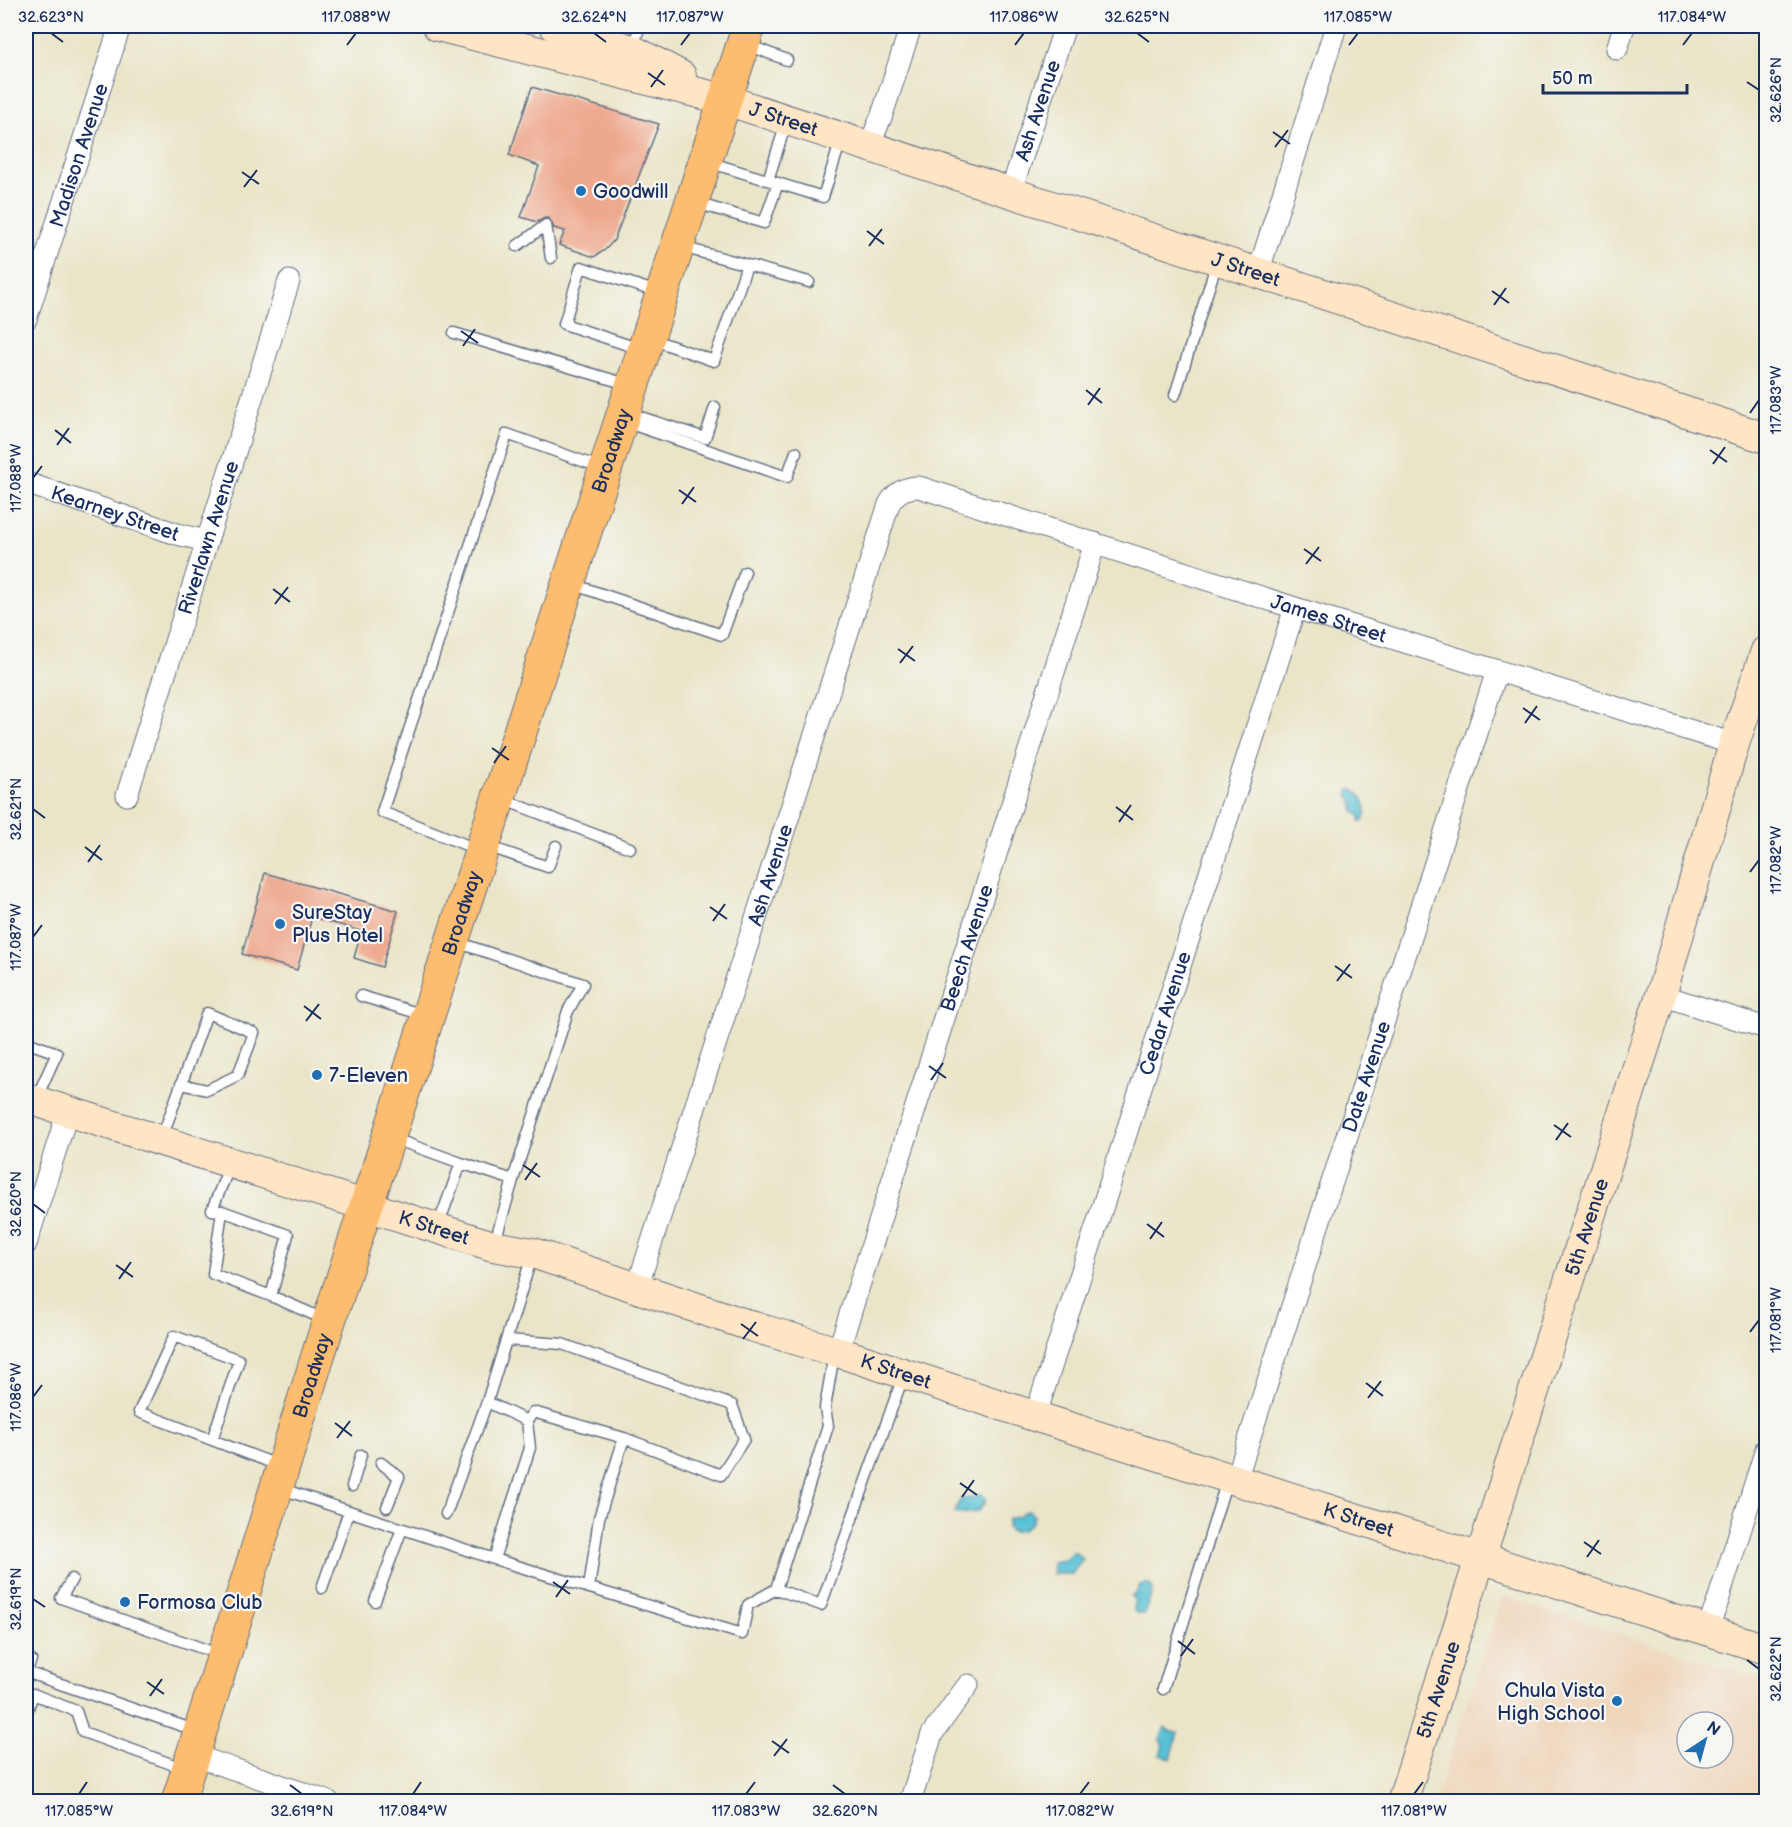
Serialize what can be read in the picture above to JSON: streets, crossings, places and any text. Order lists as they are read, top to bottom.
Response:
{
  "streets": {
    "main road": ["Broadway"],
    "street": [
      "Ash Avenue",
      "J Street",
      "Madison Avenue",
      "Kearney Street",
      "Riverlawn Avenue",
      "James Street",
      "Beech Avenue",
      "Cedar Avenue",
      "Date Avenue",
      "K Street",
      "5th Avenue"
    ]
  },
  "crossings": [
    ["Ash Avenue", "J Street"],
    ["Ash Avenue", "James Street"],
    ["Ash Avenue", "K Street"],
    ["J Street", "Broadway"],
    ["Broadway", "K Street"],
    ["Kearney Street", "Riverlawn Avenue"],
    ["James Street", "Beech Avenue"],
    ["James Street", "Cedar Avenue"],
    ["James Street", "Date Avenue"],
    ["James Street", "5th Avenue"],
    ["Beech Avenue", "K Street"],
    ["Cedar Avenue", "K Street"],
    ["Date Avenue", "K Street"],
    ["K Street", "5th Avenue"]
  ],
  "places": [
    "Goodwill",
    "SureStay Plus Hotel",
    "7-Eleven",
    "Formosa Club",
    "Chula Vista High School"
  ],
  "scale_bar": "50 m",
  "north": "top right",
  "coordinates": [
    "32.623°N",
    "117.088°W",
    "32.624°N",
    "117.087°W",
    "117.086°W",
    "32.625°N",
    "117.085°W",
    "117.084°W",
    "32.626°N",
    "117.083°W",
    "32.621°N",
    "117.082°W",
    "32.620°N",
    "117.081°W",
    "32.619°N",
    "32.622°N"
  ]
}
